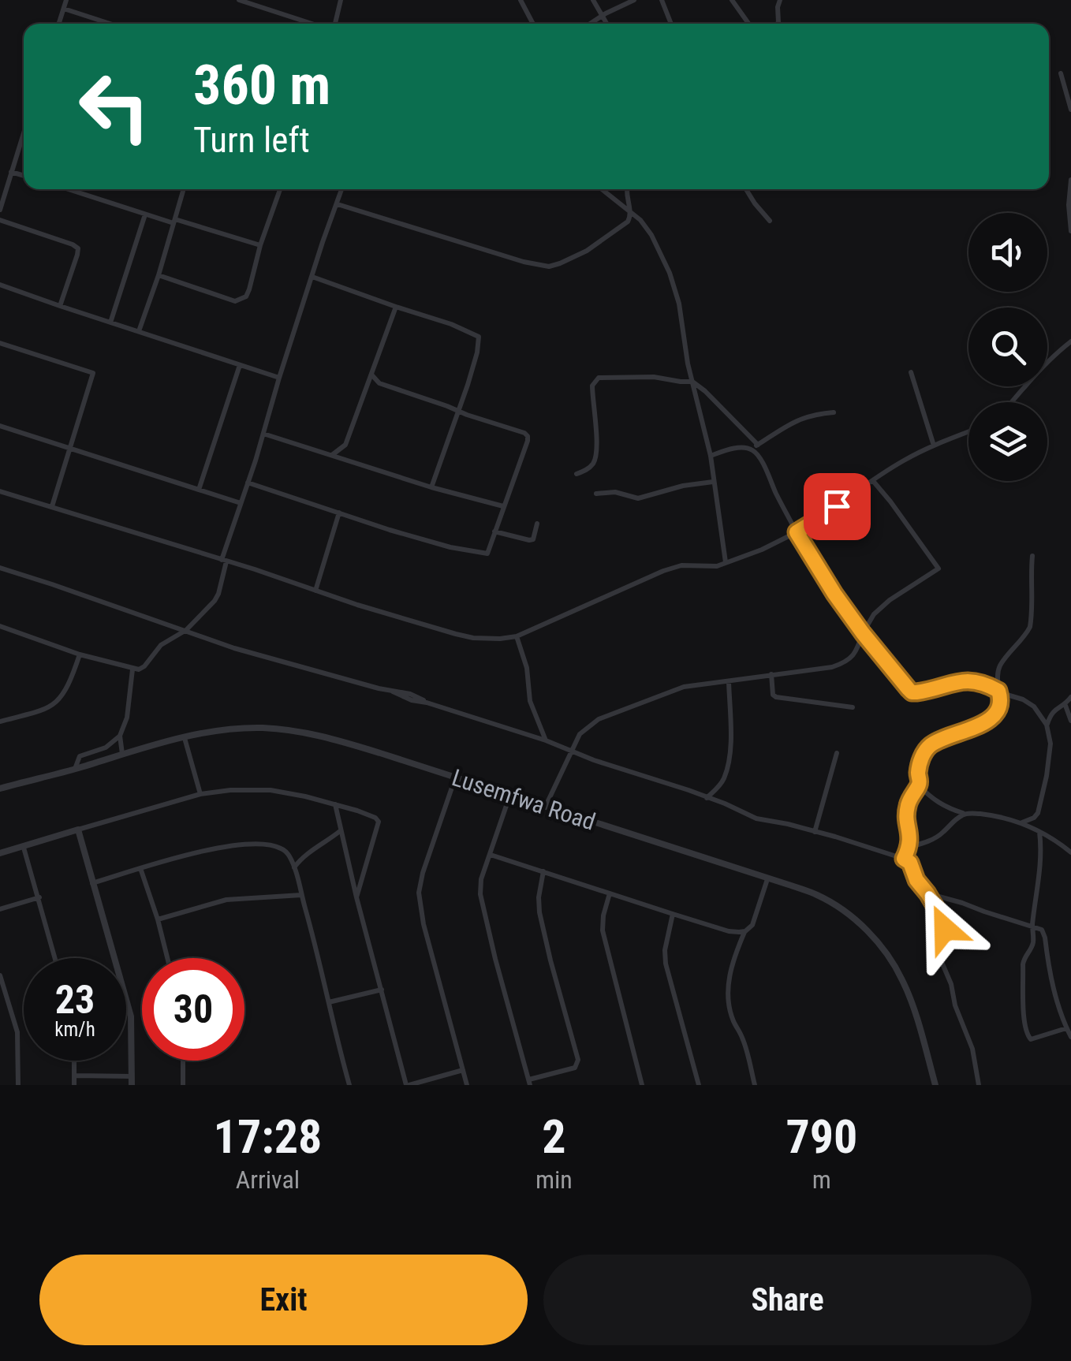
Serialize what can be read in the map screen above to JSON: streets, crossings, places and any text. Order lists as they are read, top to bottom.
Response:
{
  "streets": {
    "street": ["Lusemfwa Road"]
  },
  "page": {
    "turn": ["360 m", "Turn left"],
    "speed": "23 km/h",
    "limit": "30",
    "eta": [
      "17:28",
      "Arrival",
      "2",
      "min",
      "790",
      "m"
    ],
    "buttons": ["Exit", "Share"]
  }
}
